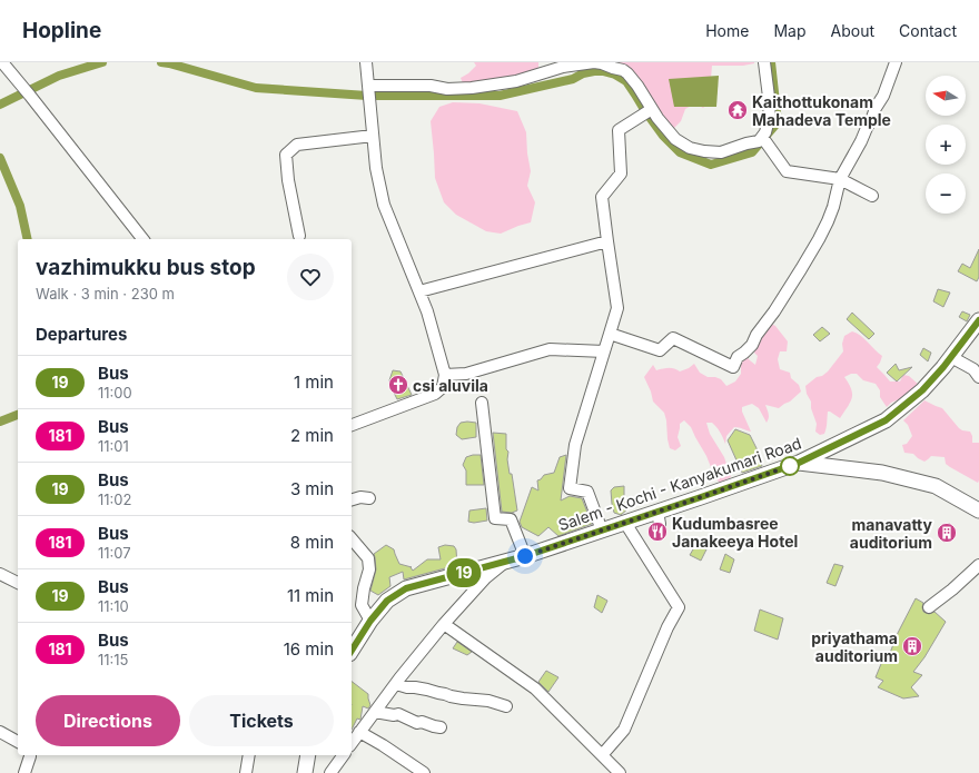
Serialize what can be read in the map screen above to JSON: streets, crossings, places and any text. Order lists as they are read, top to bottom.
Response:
{
  "streets": {
    "main road": ["Salem - Kochi - Kanyakumari Road"]
  },
  "places": {
    "temple": ["Kaithottukonam Mahadeva Temple"],
    "church": ["csi aluvila"],
    "restaurant": ["Kudumbasree Janakeeya Hotel"],
    "building": ["manavatty auditorium", "priyathama auditorium"]
  },
  "lines": ["bus line 19"],
  "north": "left",
  "page": {
    "header": "Hopline",
    "nav": [
      "Home",
      "Map",
      "About",
      "Contact"
    ],
    "on_map": "19",
    "map_buttons": ["+", "−"],
    "heading": [
      ["vazhimukku bus stop", "Walk · 3 min · 230 m"],
      "Departures"
    ],
    "list": [
      {
        "mark": "19",
        "name": "Bus",
        "note": "11:00",
        "value": "1 min"
      },
      {
        "mark": "181",
        "name": "Bus",
        "note": "11:01",
        "value": "2 min"
      },
      {
        "mark": "19",
        "name": "Bus",
        "note": "11:02",
        "value": "3 min"
      },
      {
        "mark": "181",
        "name": "Bus",
        "note": "11:07",
        "value": "8 min"
      },
      {
        "mark": "19",
        "name": "Bus",
        "note": "11:10",
        "value": "11 min"
      },
      {
        "mark": "181",
        "name": "Bus",
        "note": "11:15",
        "value": "16 min"
      }
    ],
    "buttons": ["Directions", "Tickets"]
  }
}
